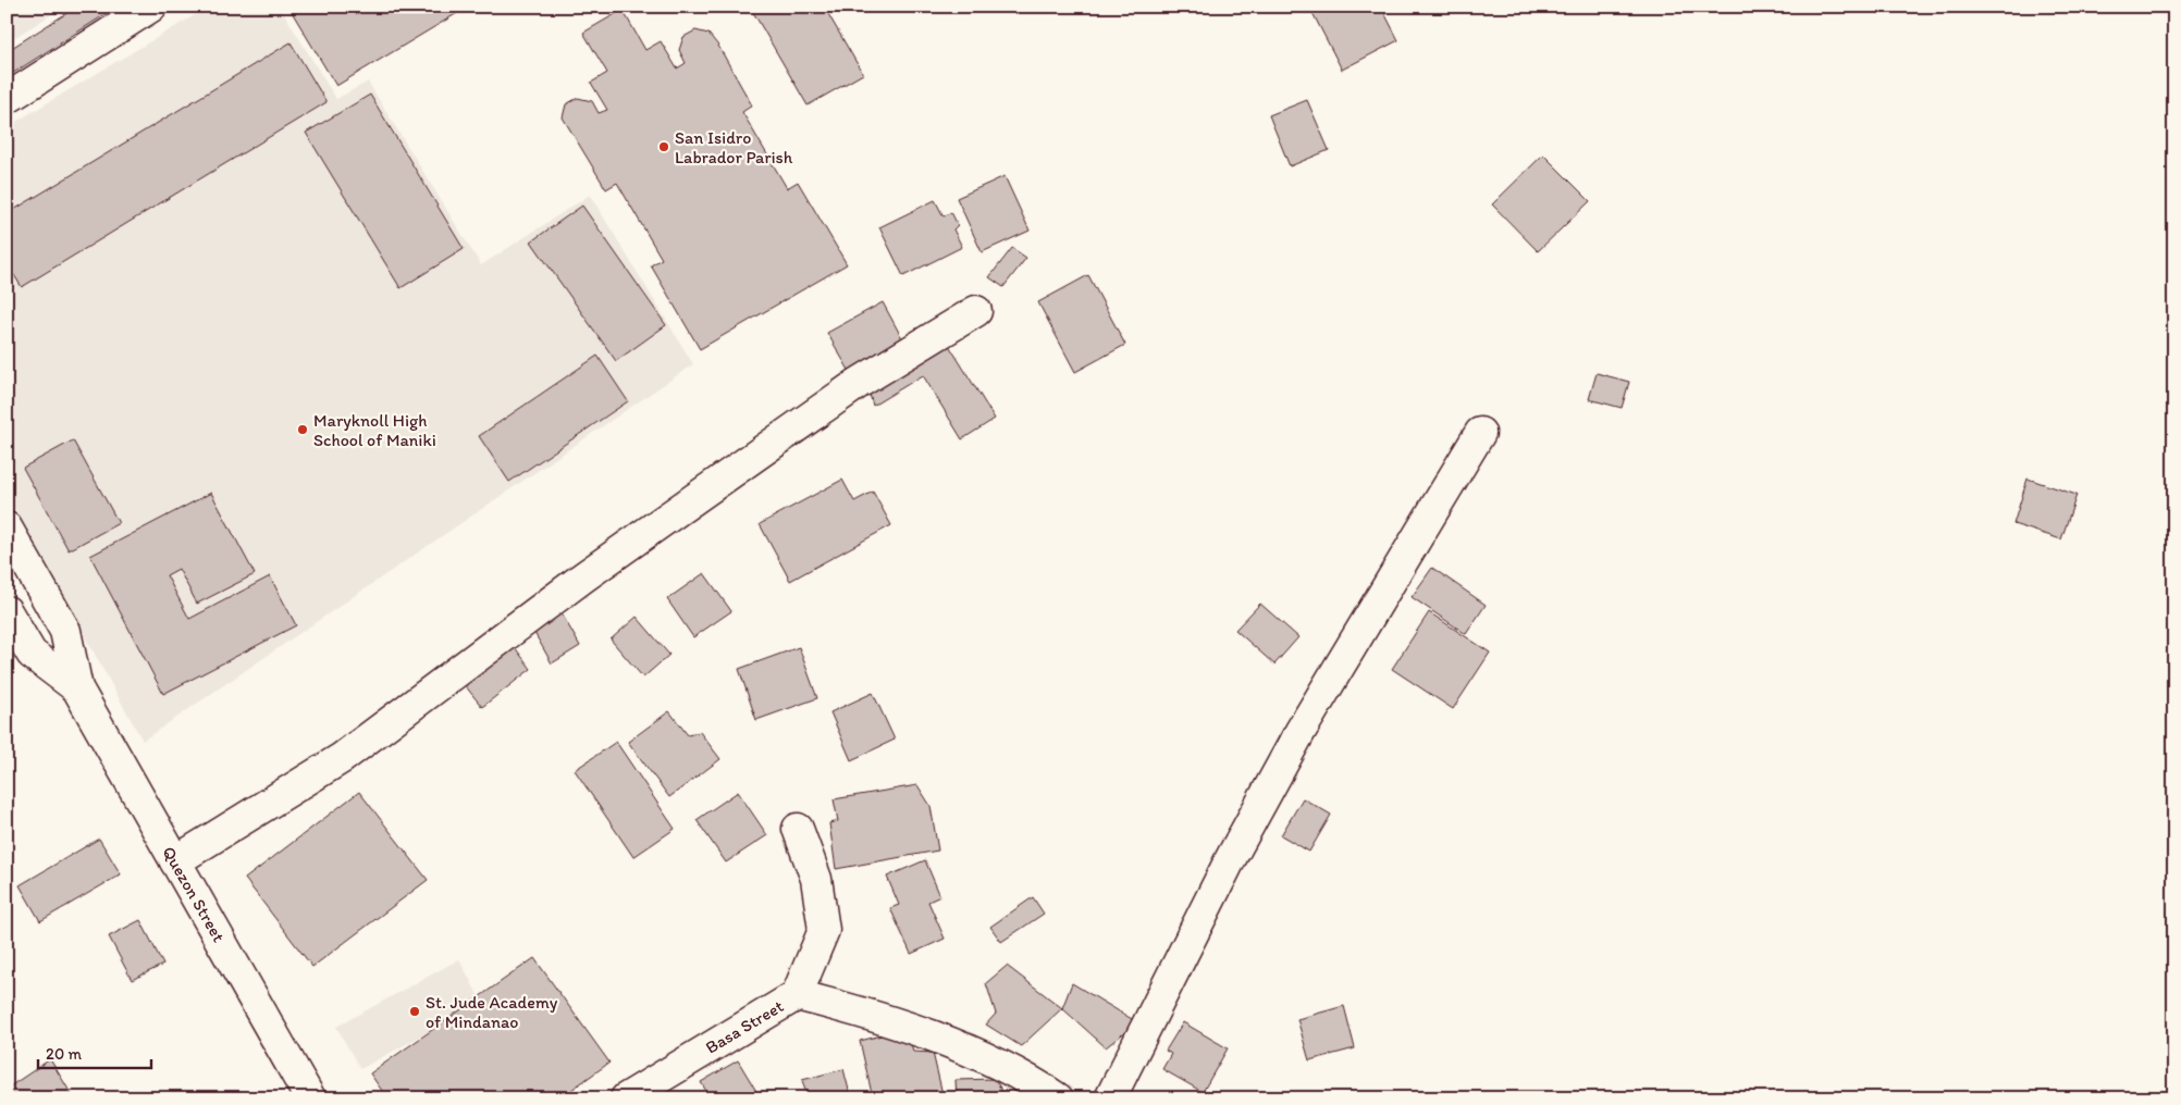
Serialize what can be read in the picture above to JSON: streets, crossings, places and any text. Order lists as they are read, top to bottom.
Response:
{
  "streets": {
    "main road": ["Quezon Street", "Basa Street"]
  },
  "places": ["San Isidro Labrador Parish", "Maryknoll High School of Maniki", "St. Jude Academy of Mindanao"],
  "scale_bar": "20 m"
}
